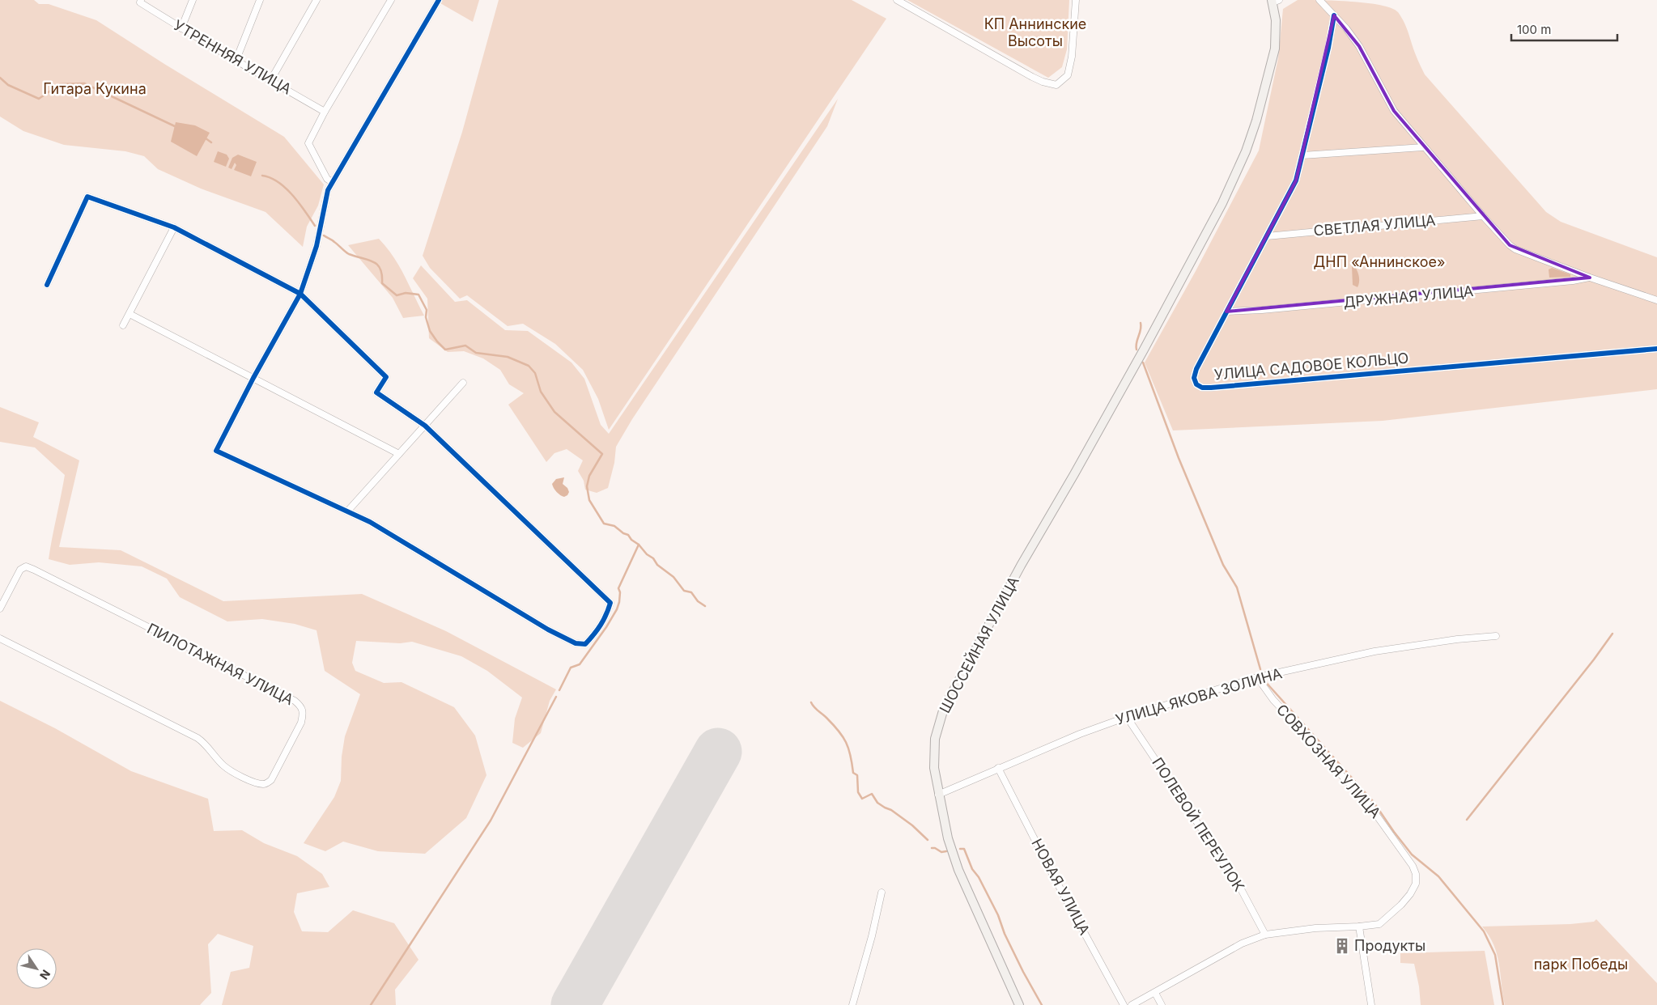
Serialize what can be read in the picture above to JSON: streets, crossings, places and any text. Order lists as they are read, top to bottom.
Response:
{
  "streets": {
    "main road": ["ШОССЕЙНАЯ УЛИЦА"],
    "street": [
      "УТРЕННЯЯ УЛИЦА",
      "СВЕТЛАЯ УЛИЦА",
      "ДРУЖНАЯ УЛИЦА",
      "УЛИЦА САДОВОЕ КОЛЬЦО",
      "ПИЛОТАЖНАЯ УЛИЦА",
      "УЛИЦА ЯКОВА ЗОЛИНА",
      "СОВХОЗНАЯ УЛИЦА",
      "ПОЛЕВОЙ ПЕРЕУЛОК",
      "НОВАЯ УЛИЦА"
    ]
  },
  "crossings": [
    ["СВЕТЛАЯ УЛИЦА", "УЛИЦА САДОВОЕ КОЛЬЦО"],
    ["ДРУЖНАЯ УЛИЦА", "УЛИЦА САДОВОЕ КОЛЬЦО"],
    ["ШОССЕЙНАЯ УЛИЦА", "УЛИЦА ЯКОВА ЗОЛИНА"],
    ["УЛИЦА ЯКОВА ЗОЛИНА", "СОВХОЗНАЯ УЛИЦА"],
    ["УЛИЦА ЯКОВА ЗОЛИНА", "ПОЛЕВОЙ ПЕРЕУЛОК"],
    ["УЛИЦА ЯКОВА ЗОЛИНА", "НОВАЯ УЛИЦА"]
  ],
  "parks": [
    "КП Аннинские Высоты",
    "Гитара Кукина",
    "ДНП «Аннинское»",
    "парк Победы"
  ],
  "places": {
    "building": ["Продукты"]
  },
  "scale_bar": "100 m",
  "north": "bottom right"
}
